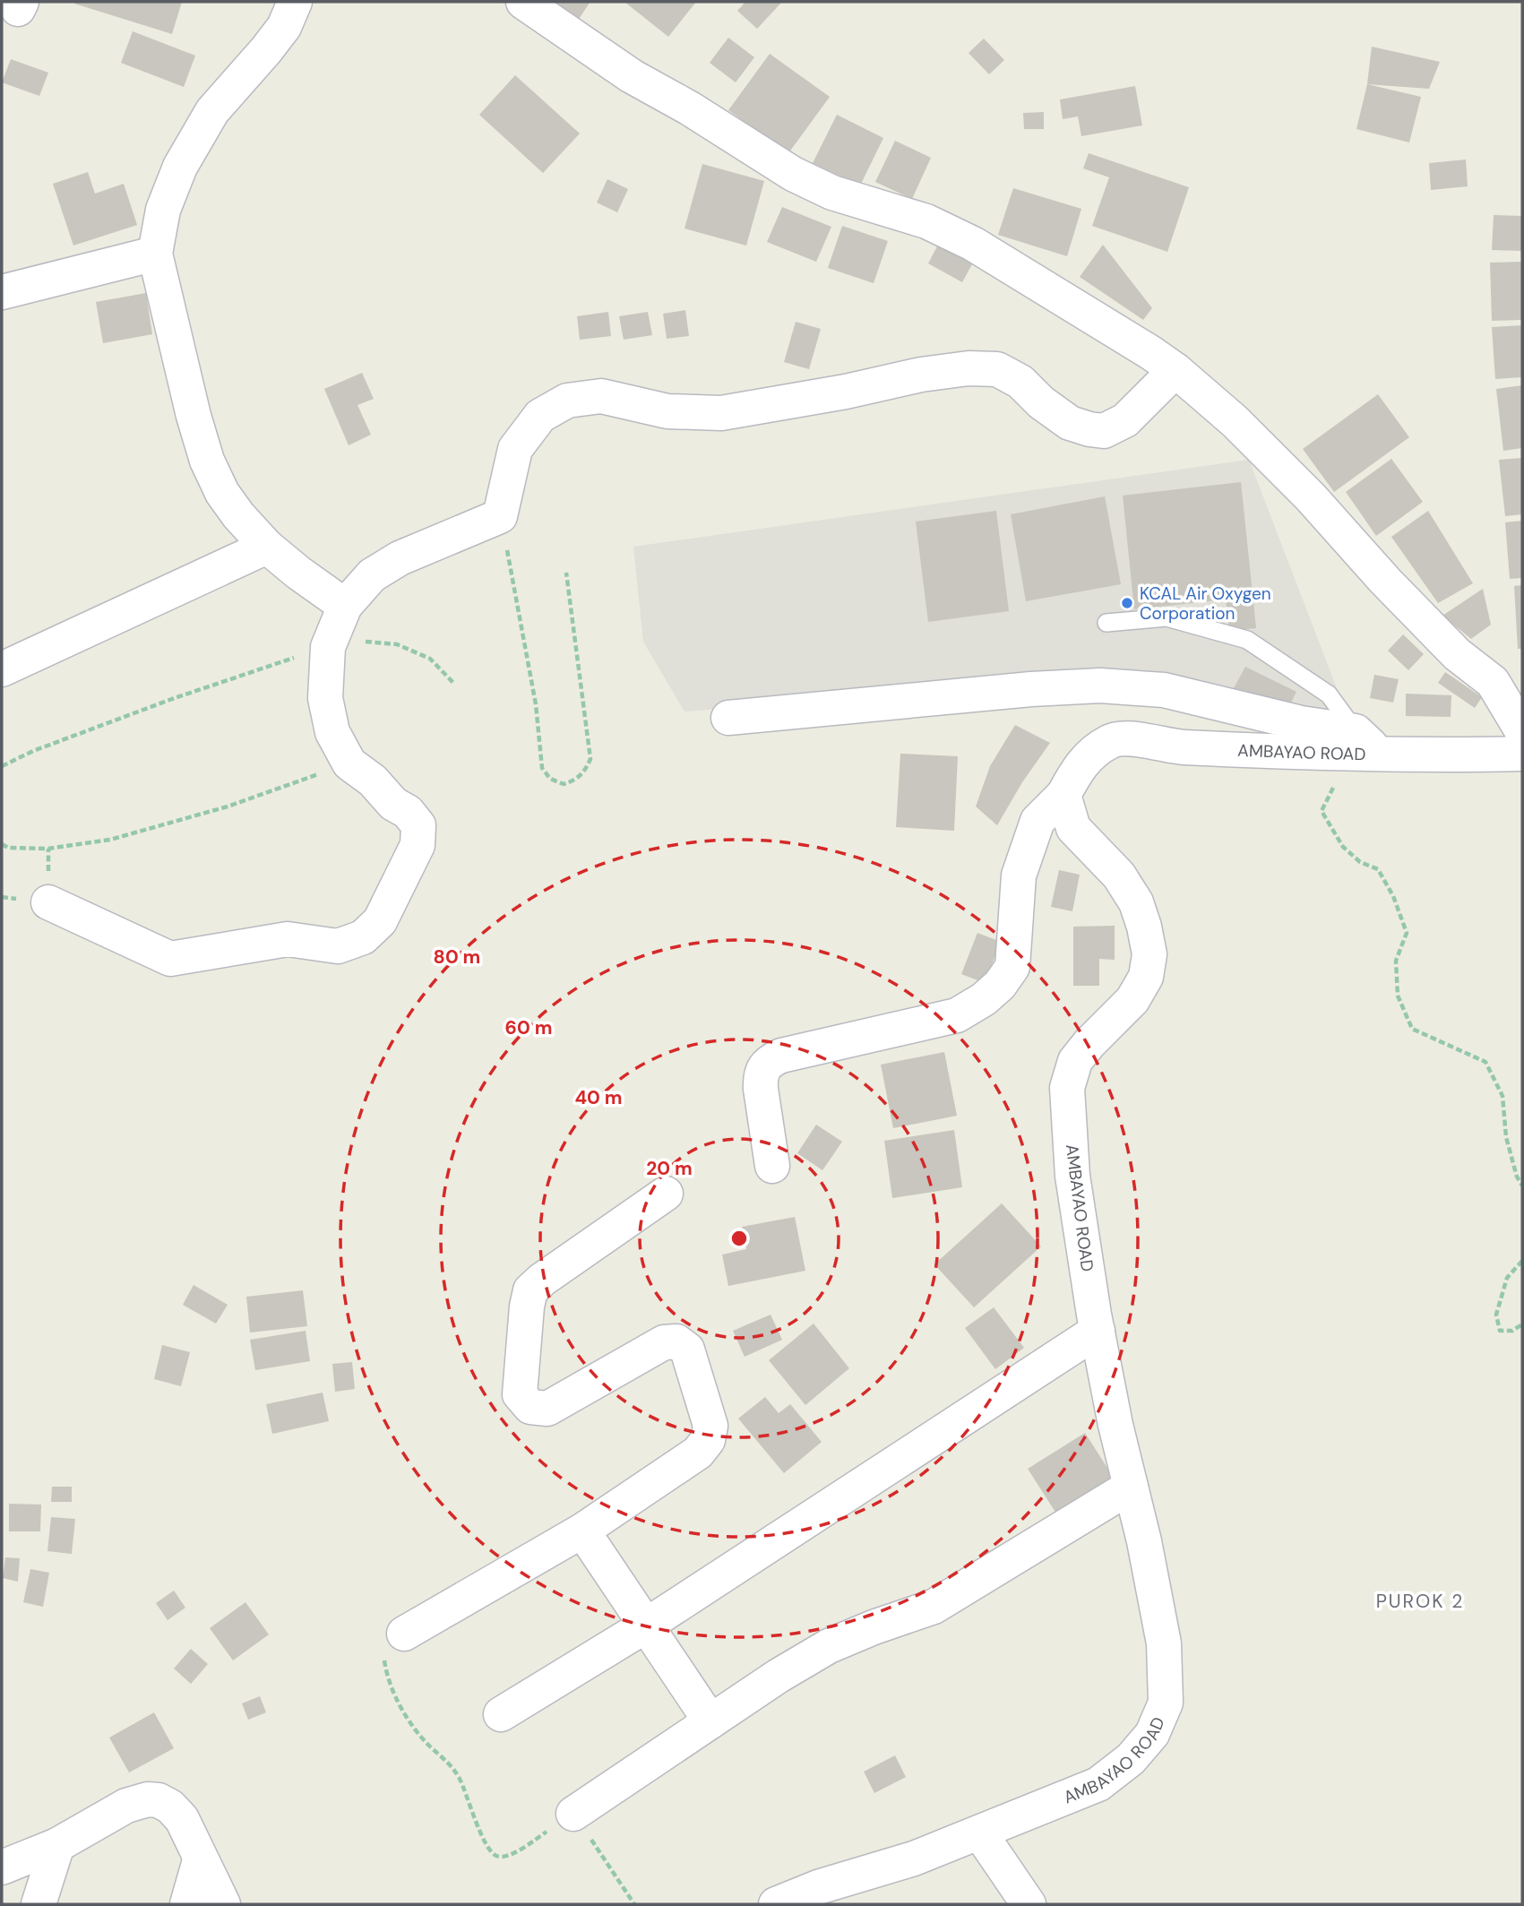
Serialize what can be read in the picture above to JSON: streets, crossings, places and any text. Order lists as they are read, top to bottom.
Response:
{
  "streets": {
    "street": ["AMBAYAO ROAD"]
  },
  "districts": ["PUROK 2"],
  "places": ["KCAL Air Oxygen Corporation"],
  "rings": [
    "80 m",
    "60 m",
    "40 m",
    "20 m"
  ]
}
